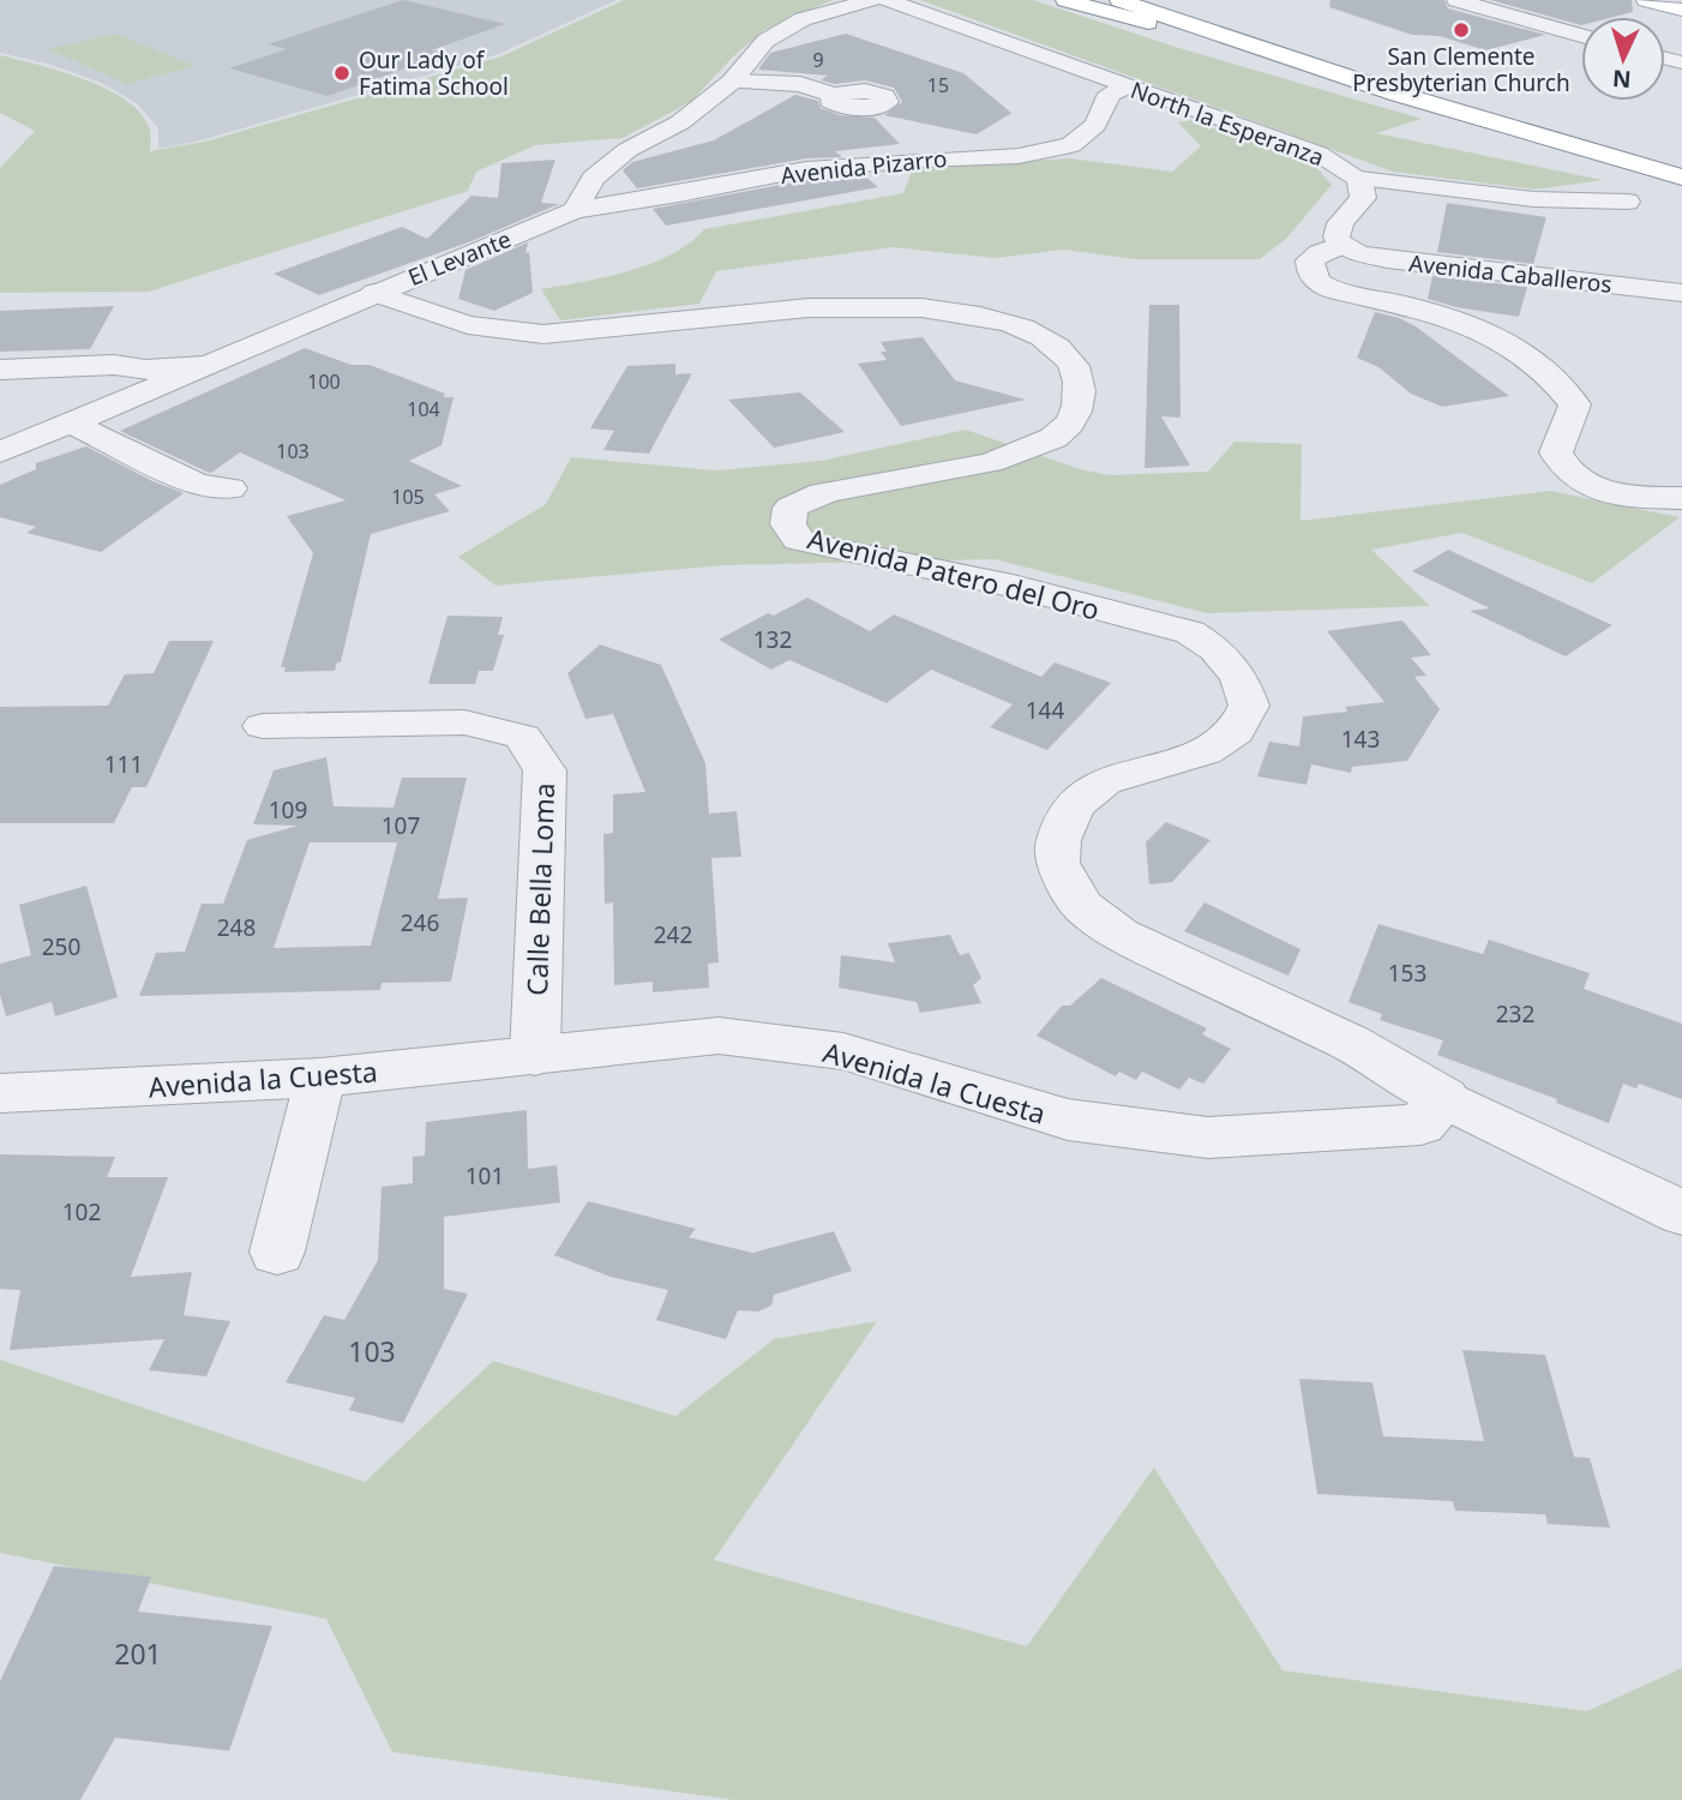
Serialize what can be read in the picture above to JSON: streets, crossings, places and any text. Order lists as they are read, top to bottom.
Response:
{
  "streets": {
    "street": [
      "North la Esperanza",
      "Avenida Pizarro",
      "El Levante",
      "Avenida Caballeros",
      "Avenida Patero del Oro",
      "Calle Bella Loma",
      "Avenida la Cuesta"
    ]
  },
  "crossings": [
    ["North la Esperanza", "Avenida Pizarro"],
    ["Avenida Pizarro", "El Levante"],
    ["El Levante", "Avenida Patero del Oro"],
    ["Avenida Patero del Oro", "Avenida la Cuesta"],
    ["Calle Bella Loma", "Avenida la Cuesta"]
  ],
  "places": ["San Clemente Presbyterian Church", "Our Lady of Fatima School"],
  "house_numbers": [
    "9",
    "15",
    "100",
    "104",
    "103",
    "105",
    "132",
    "144",
    "143",
    "111",
    "109",
    "107",
    "246",
    "248",
    "242",
    "250",
    "153",
    "232",
    "101",
    "102",
    "103",
    "201"
  ],
  "north": "bottom"
}
